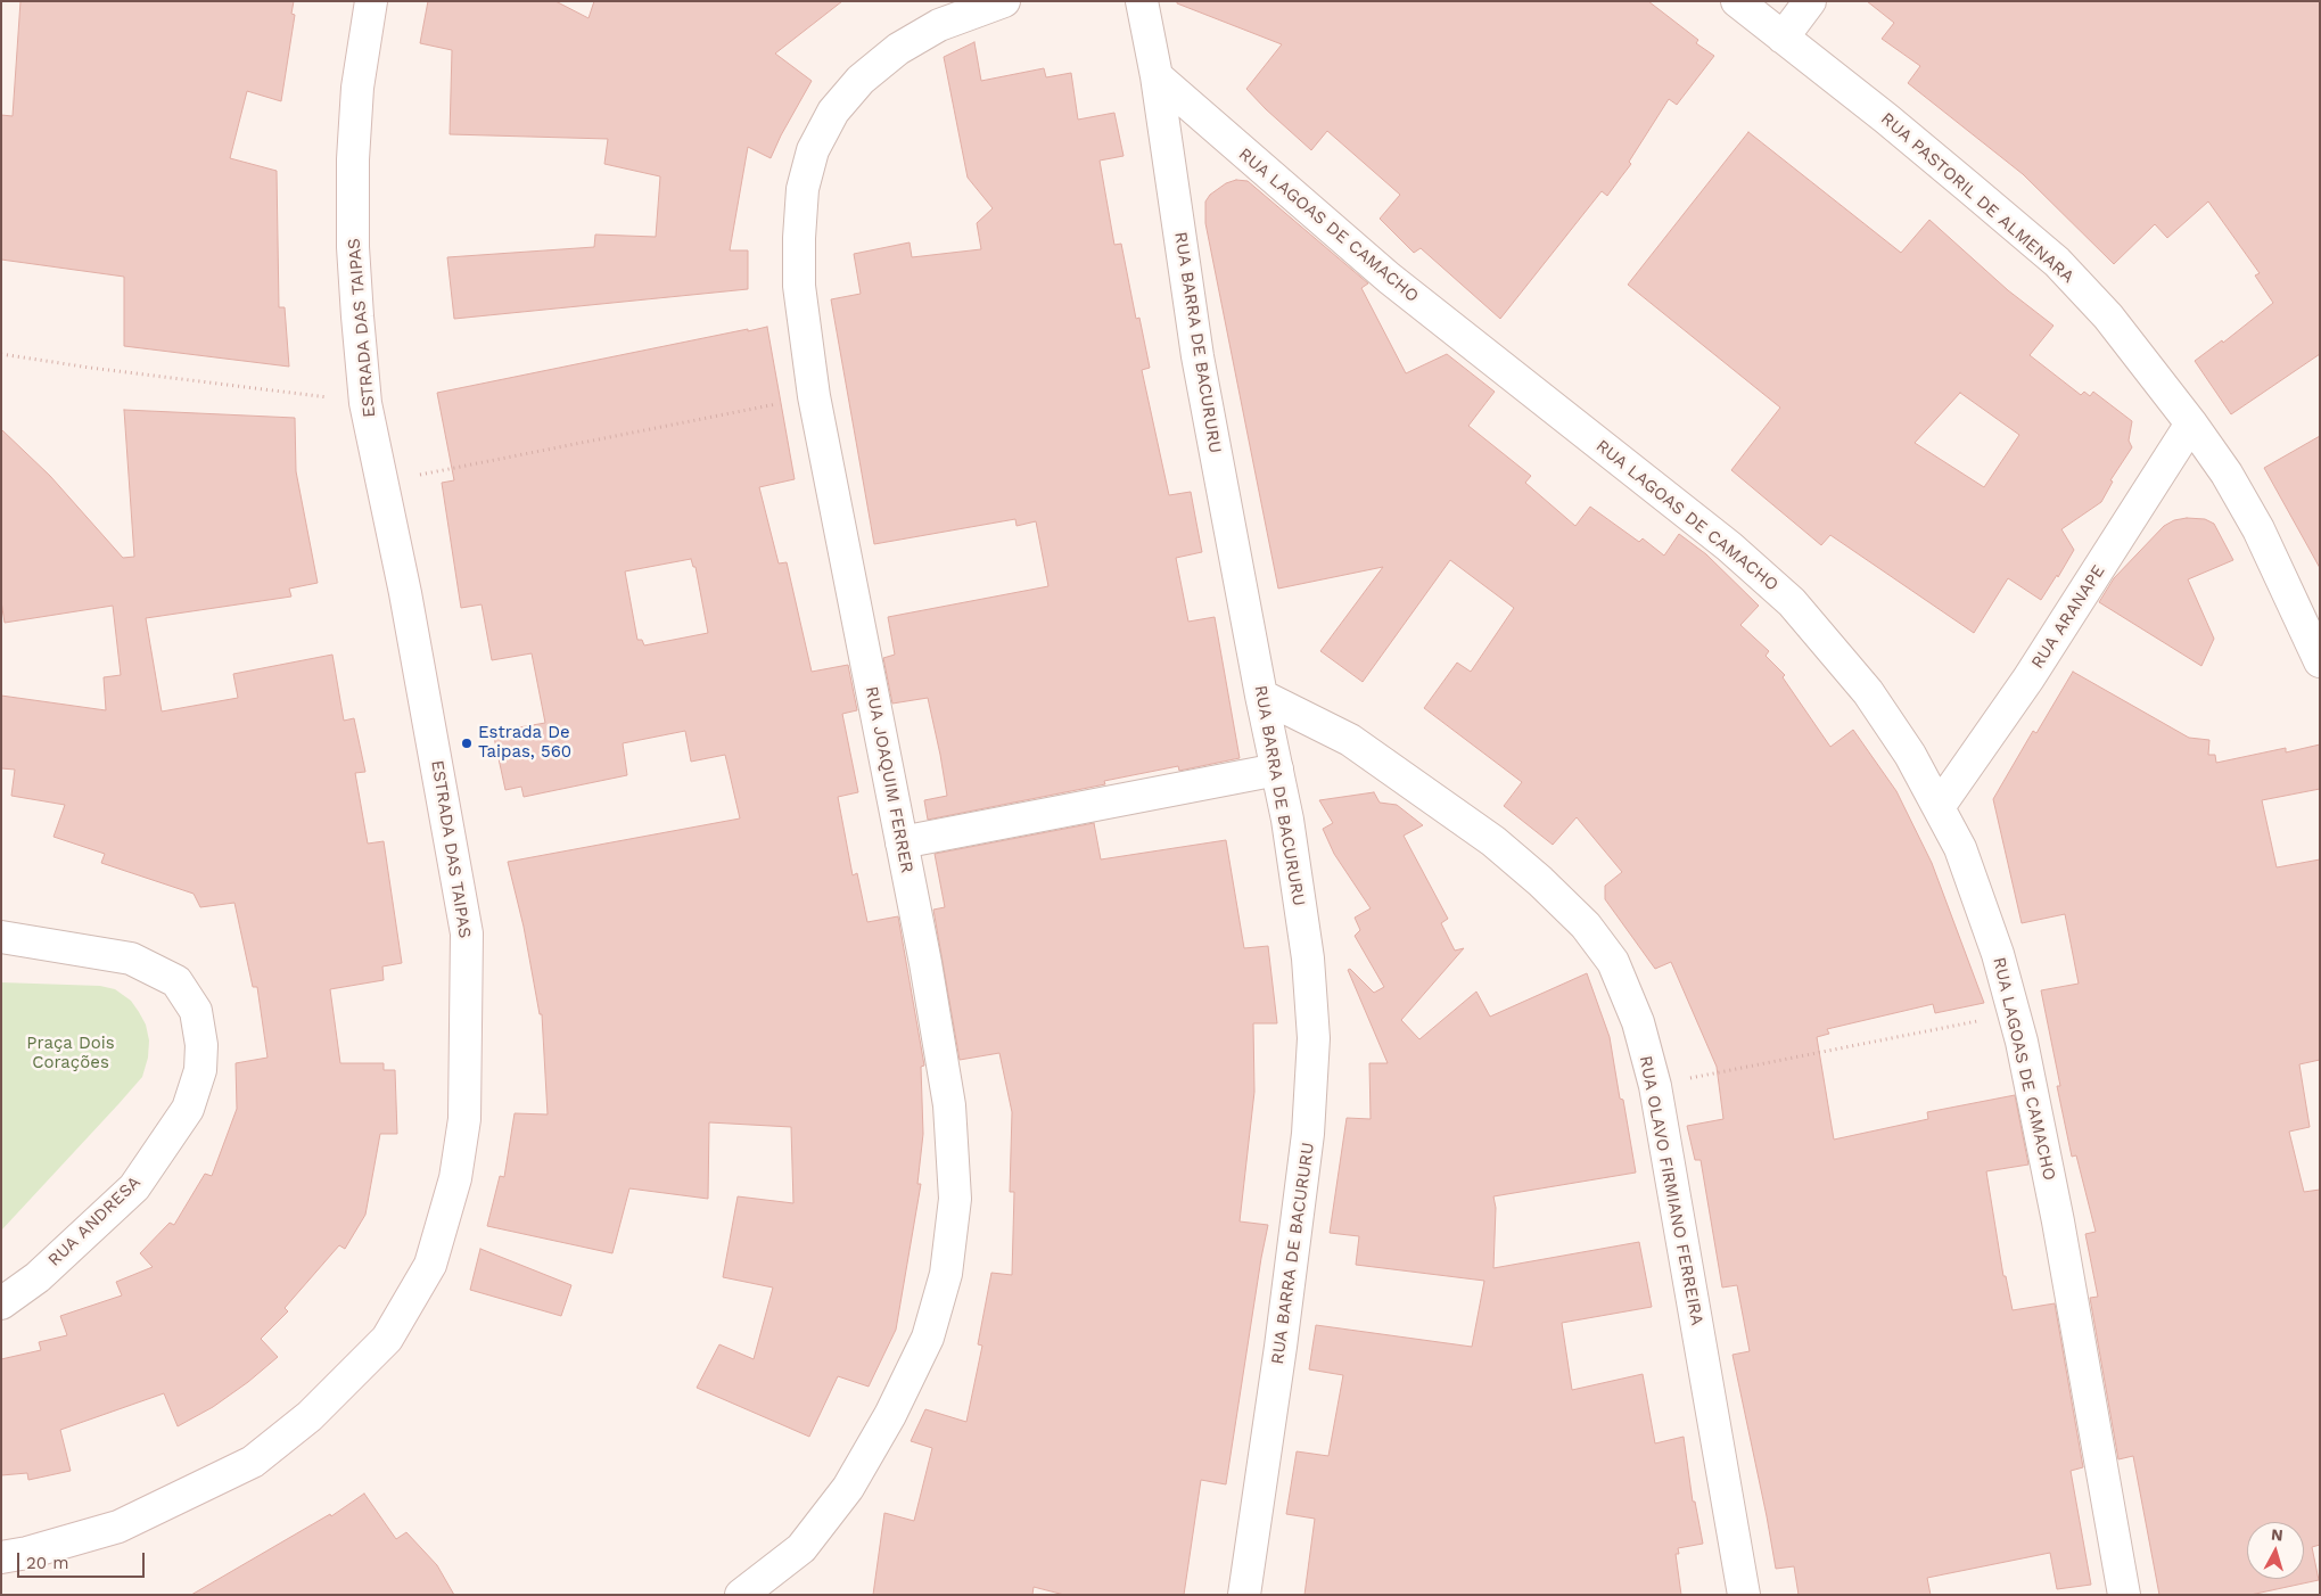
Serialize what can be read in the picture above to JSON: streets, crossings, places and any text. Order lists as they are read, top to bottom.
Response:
{
  "streets": {
    "street": [
      "RUA PASTORIL DE ALMENARA",
      "RUA LAGOAS DE CAMACHO",
      "ESTRADA DAS TAIPAS",
      "RUA BARRA DE BACURURU",
      "RUA ARANAPE",
      "RUA JOAQUIM FERRER",
      "RUA OLAVO FIRMIANO FERREIRA",
      "RUA ANDRESA"
    ]
  },
  "crossings": [
    ["RUA PASTORIL DE ALMENARA", "RUA ARANAPE"],
    ["RUA LAGOAS DE CAMACHO", "RUA BARRA DE BACURURU"],
    ["RUA LAGOAS DE CAMACHO", "RUA ARANAPE"],
    ["RUA BARRA DE BACURURU", "RUA OLAVO FIRMIANO FERREIRA"]
  ],
  "parks": ["Praça Dois Corações"],
  "places": ["Estrada De Taipas, 560"],
  "scale_bar": "20 m",
  "north": "top"
}
